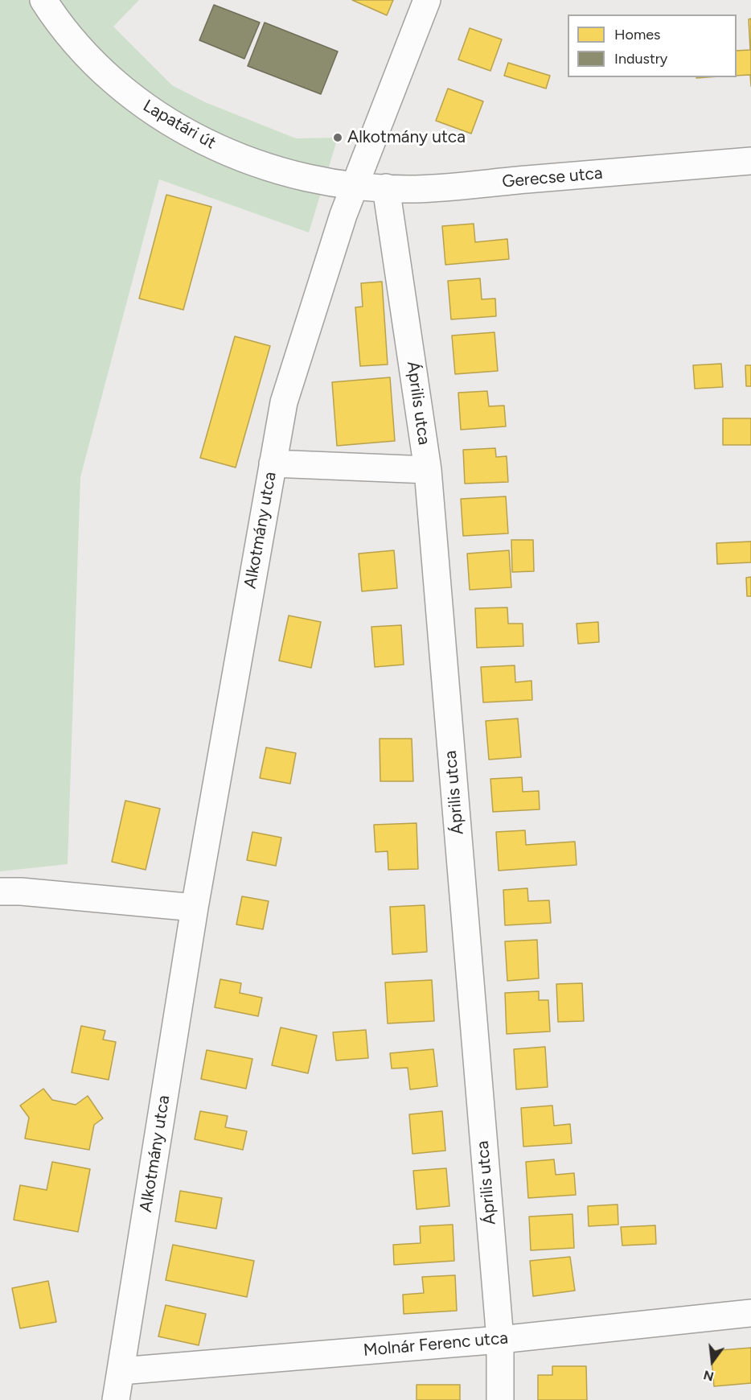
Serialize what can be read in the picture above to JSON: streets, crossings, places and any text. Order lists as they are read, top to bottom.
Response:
{
  "streets": {
    "street": [
      "Lapatári út",
      "Gerecse utca",
      "Április utca",
      "Alkotmány utca",
      "Molnár Ferenc utca"
    ]
  },
  "crossings": [
    ["Lapatári út", "Gerecse utca"],
    ["Lapatári út", "Alkotmány utca"],
    ["Gerecse utca", "Április utca"],
    ["Gerecse utca", "Alkotmány utca"],
    ["Április utca", "Molnár Ferenc utca"],
    ["Alkotmány utca", "Molnár Ferenc utca"]
  ],
  "places": ["Alkotmány utca"],
  "legend": ["Homes", "Industry"],
  "north": "bottom"
}
